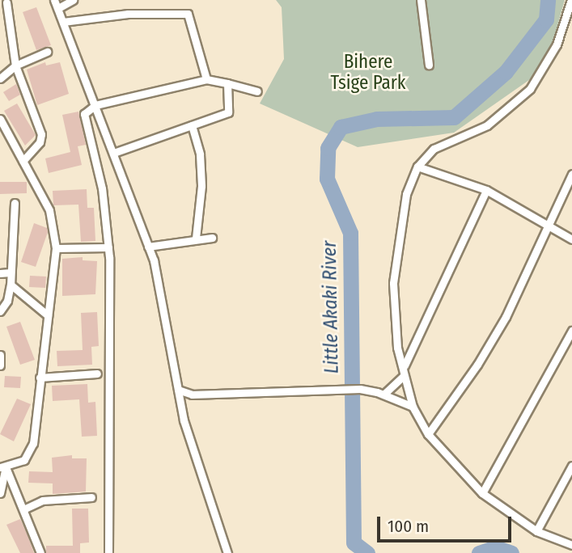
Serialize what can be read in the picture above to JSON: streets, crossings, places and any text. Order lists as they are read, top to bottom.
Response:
{
  "water": ["Little Akaki River"],
  "parks": ["Bihere Tsige Park"],
  "scale_bar": "100 m"
}
